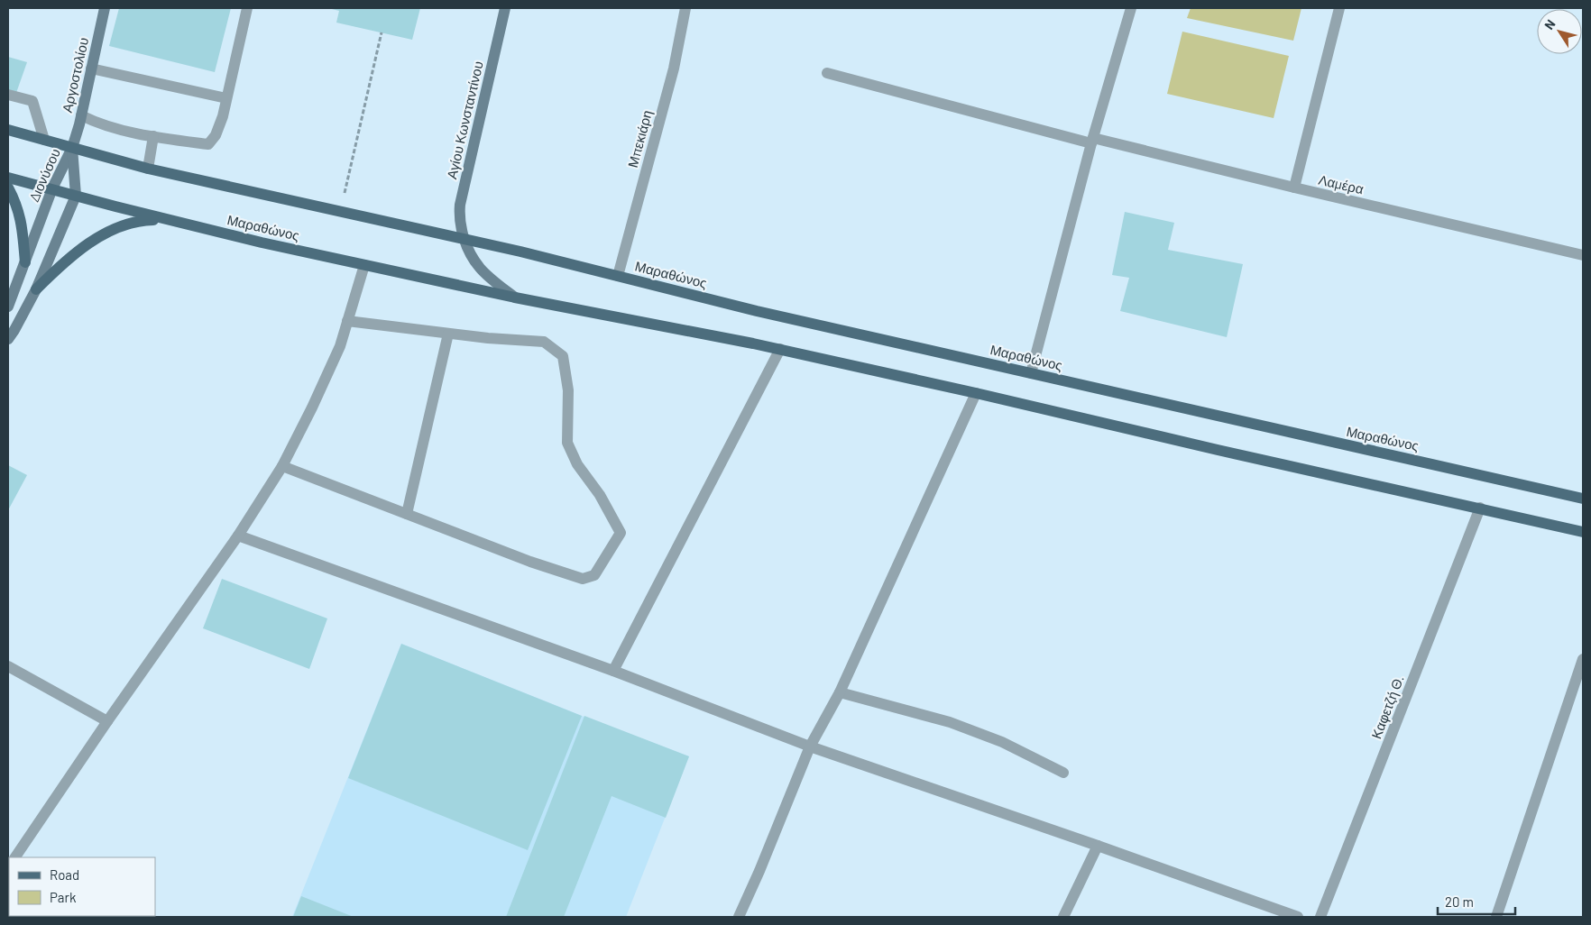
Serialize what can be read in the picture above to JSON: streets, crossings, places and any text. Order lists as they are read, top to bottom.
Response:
{
  "streets": {
    "main road": ["Μαραθώνος"],
    "street": [
      "Αργοστολίου",
      "Αγίου Κωνσταντίνου",
      "Μπεκιάρη",
      "Διονύσου",
      "Λαμέρα",
      "Καφετζή Θ."
    ]
  },
  "crossings": [
    ["Αργοστολίου", "Διονύσου"],
    ["Αργοστολίου", "Μαραθώνος"],
    ["Αγίου Κωνσταντίνου", "Μαραθώνος"],
    ["Μπεκιάρη", "Μαραθώνος"],
    ["Διονύσου", "Μαραθώνος"],
    ["Μαραθώνος", "Καφετζή Θ."]
  ],
  "legend": ["Road", "Park"],
  "scale_bar": "20 m",
  "north": "top left"
}
